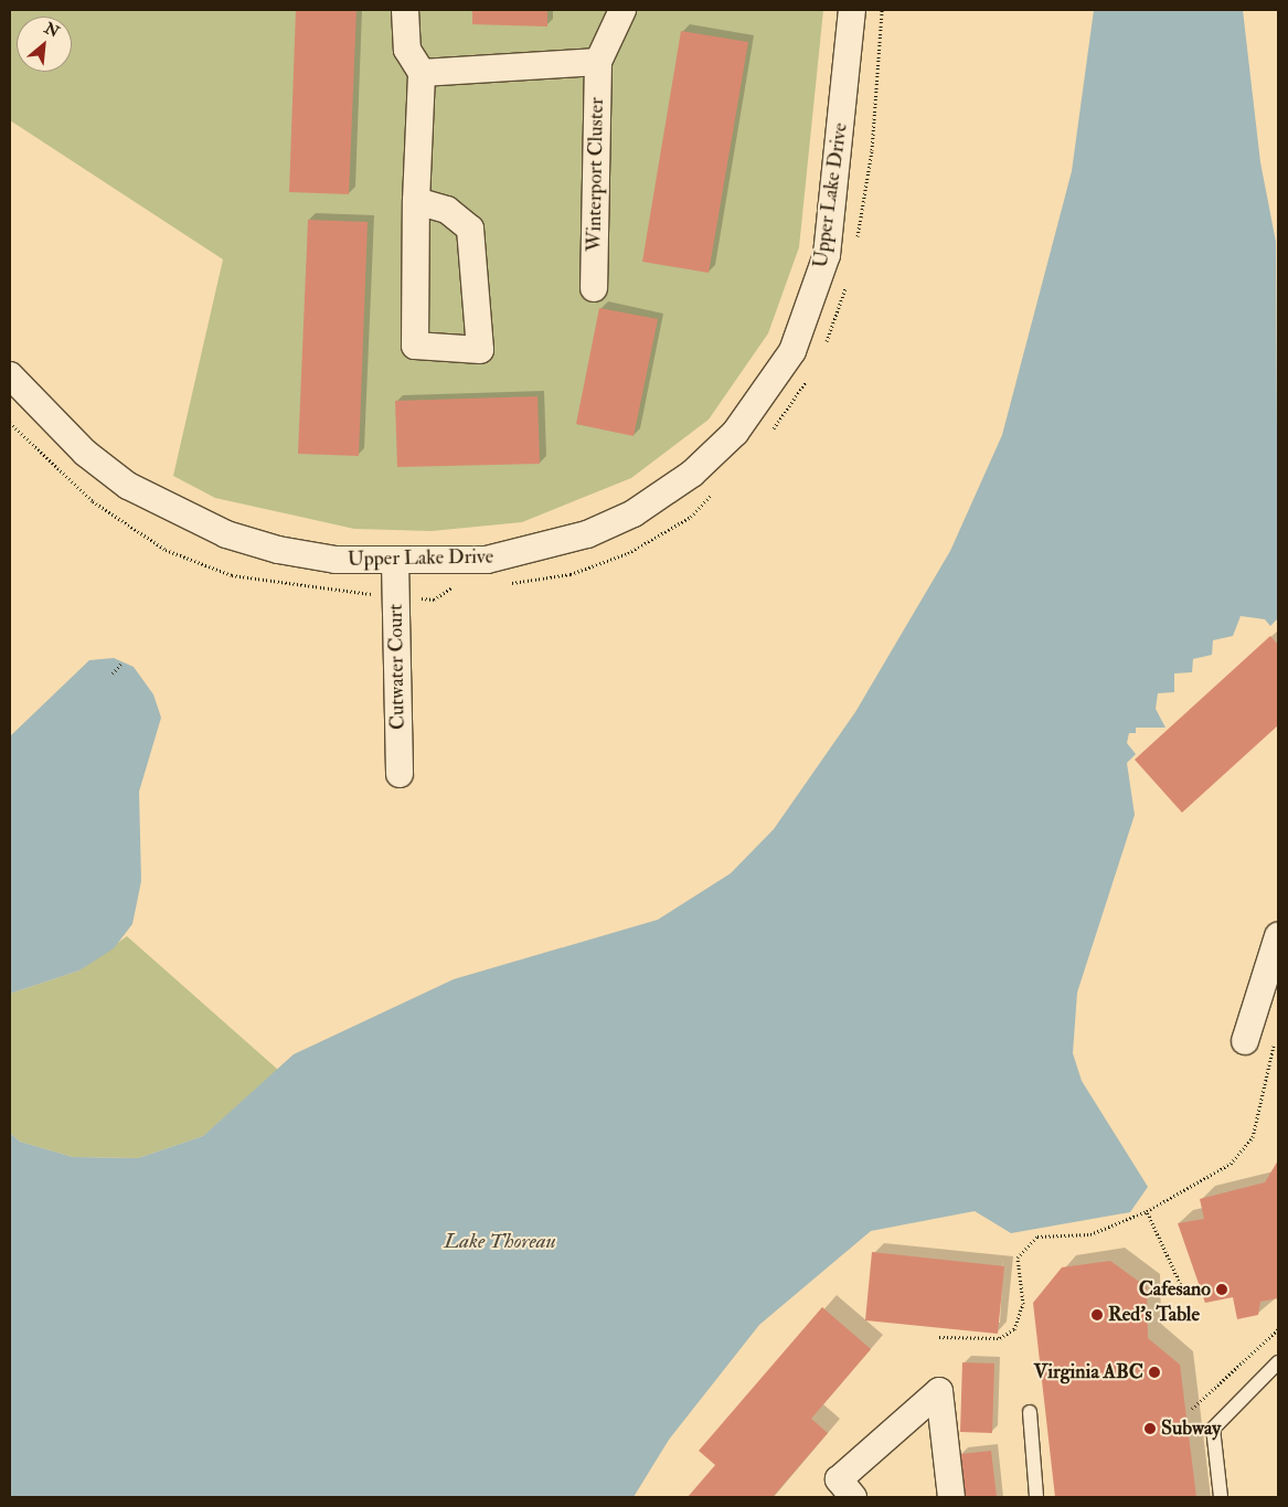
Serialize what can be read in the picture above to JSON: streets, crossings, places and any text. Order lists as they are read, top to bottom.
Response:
{
  "streets": {
    "street": ["Winterport Cluster", "Upper Lake Drive", "Cutwater Court"]
  },
  "crossings": [
    ["Upper Lake Drive", "Cutwater Court"]
  ],
  "water": ["Lake Thoreau"],
  "places": [
    "Cafesano",
    "Red's Table",
    "Virginia ABC",
    "Subway"
  ],
  "north": "top right"
}
